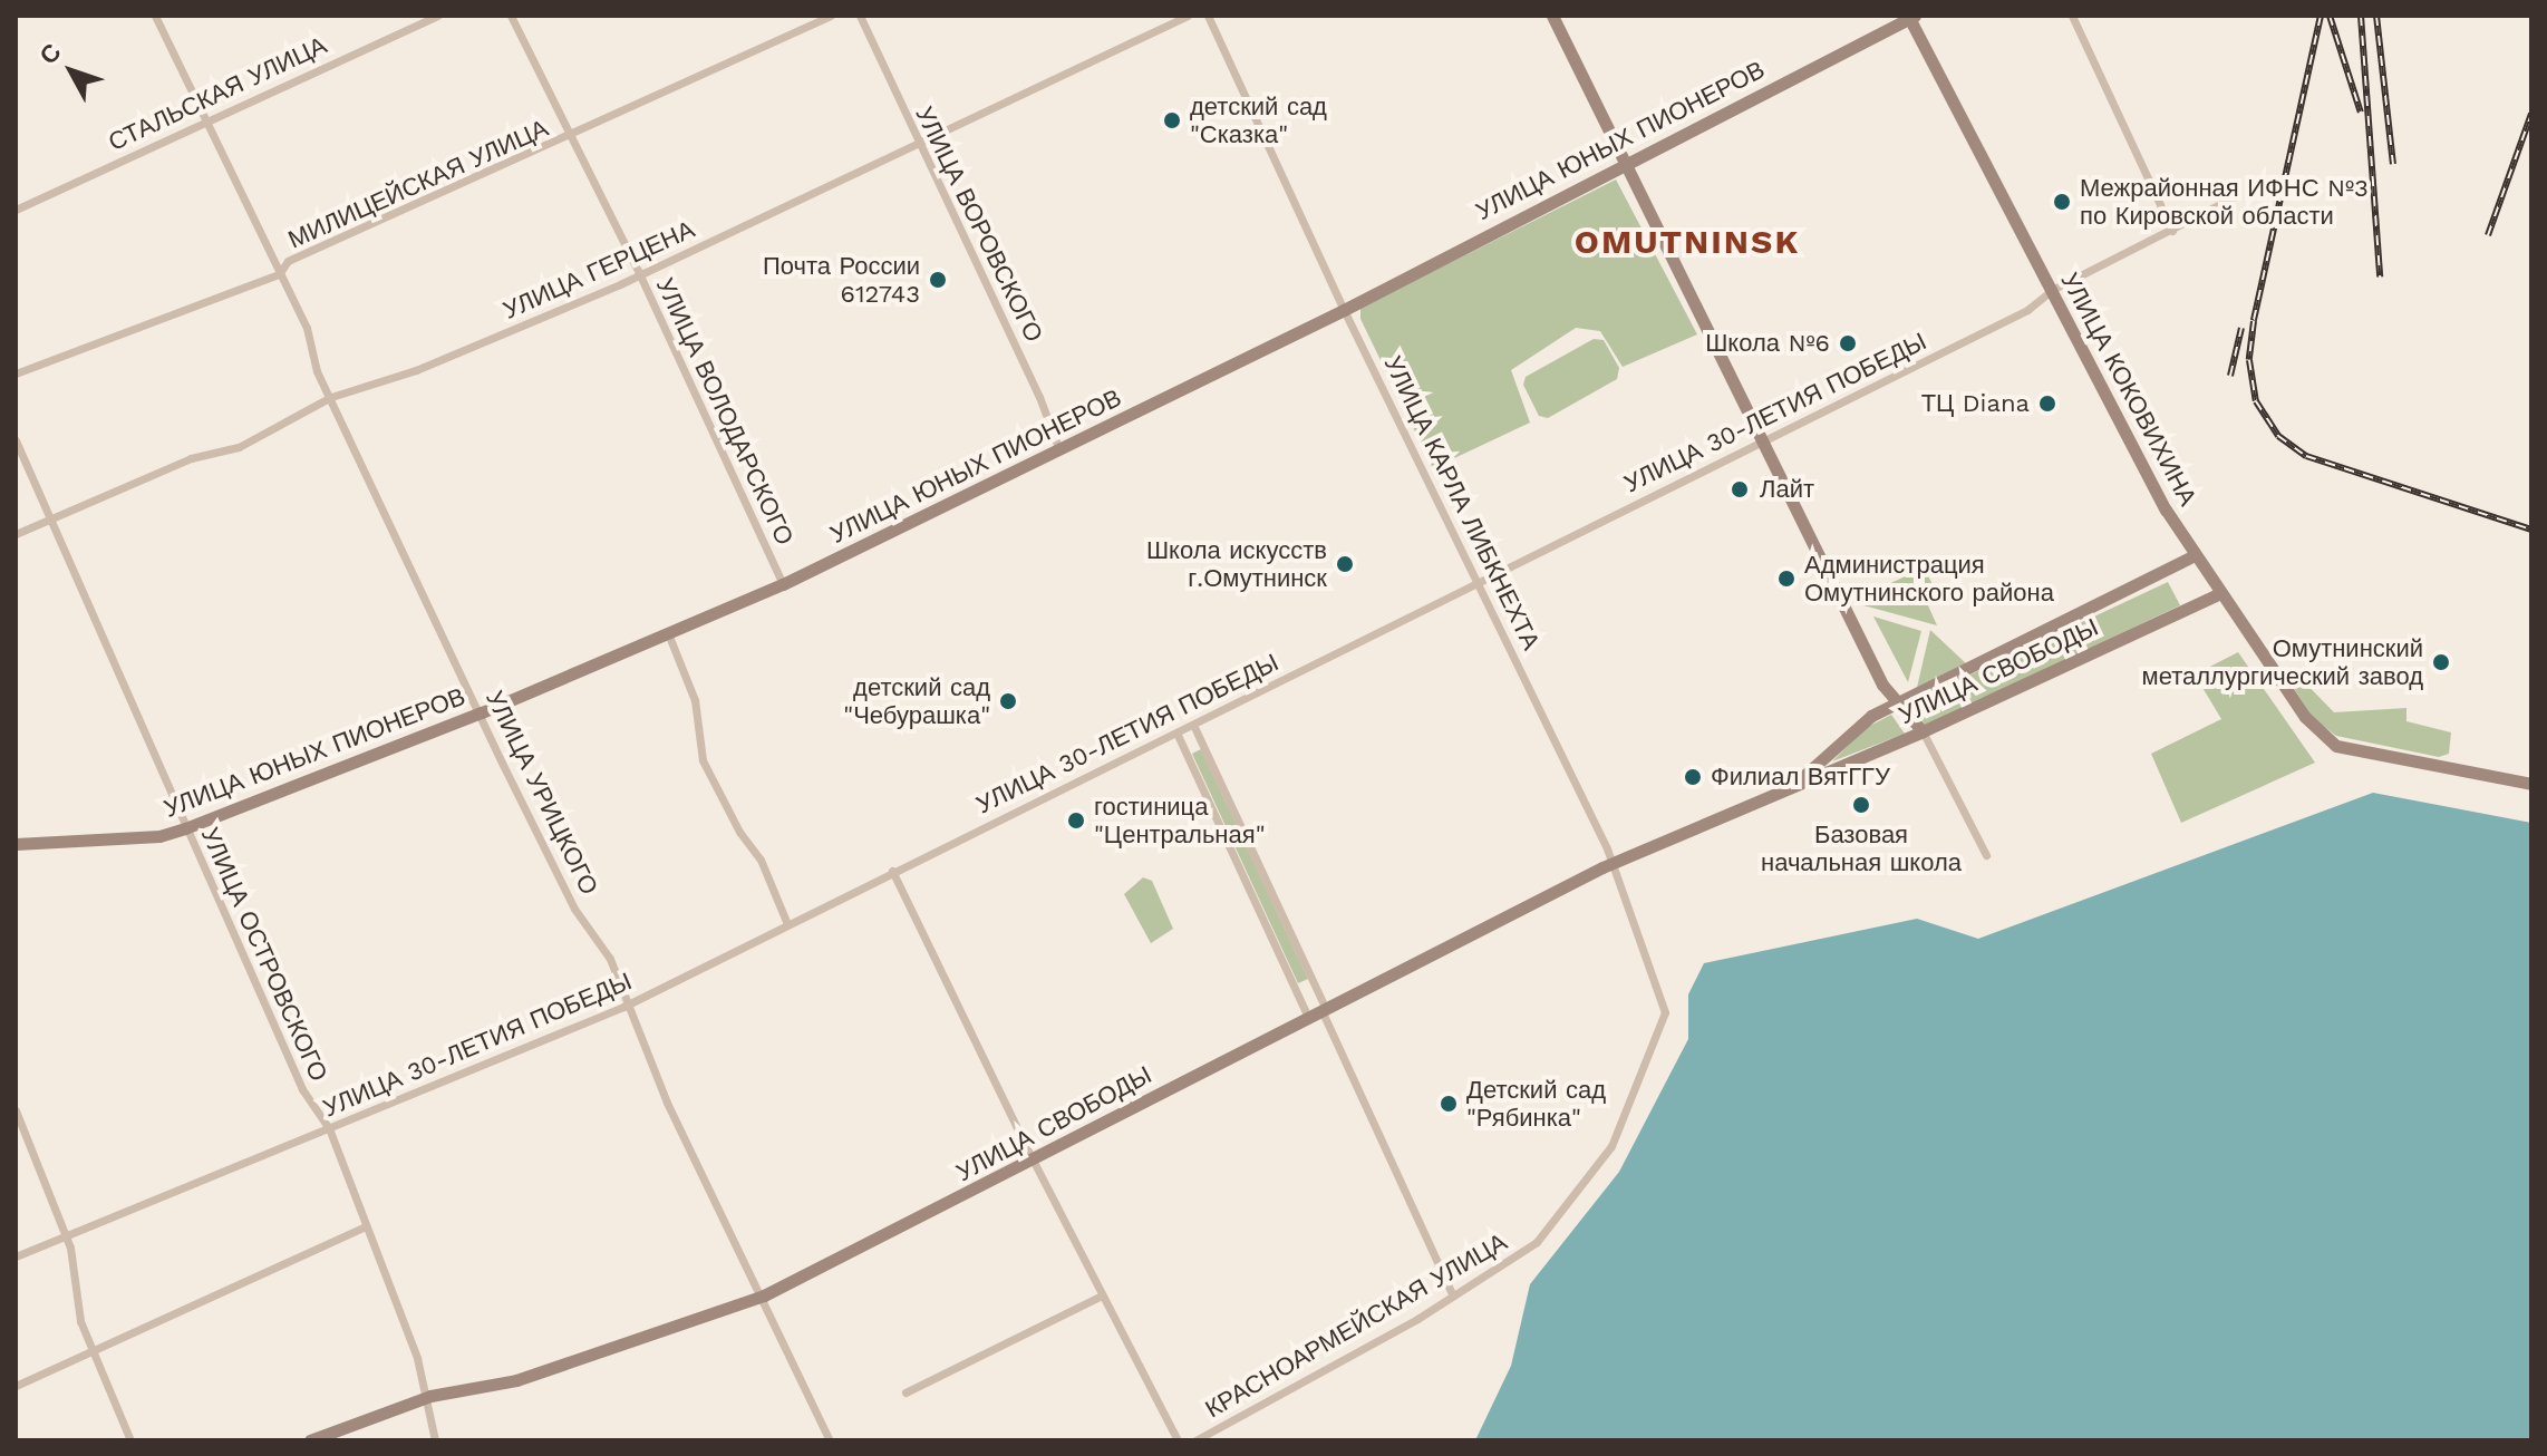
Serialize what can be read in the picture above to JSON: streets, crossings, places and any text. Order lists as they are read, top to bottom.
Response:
{
  "streets": {
    "main road": ["УЛИЦА ЮНЫХ ПИОНЕРОВ", "УЛИЦА КОКОВИХИНА", "УЛИЦА СВОБОДЫ"],
    "street": [
      "СТАЛЬСКАЯ УЛИЦА",
      "МИЛИЦЕЙСКАЯ УЛИЦА",
      "УЛИЦА ВОРОВСКОГО",
      "УЛИЦА ГЕРЦЕНА",
      "УЛИЦА ВОЛОДАРСКОГО",
      "УЛИЦА 30-ЛЕТИЯ ПОБЕДЫ",
      "УЛИЦА КАРЛА ЛИБКНЕХТА",
      "УЛИЦА УРИЦКОГО",
      "УЛИЦА ОСТРОВСКОГО",
      "КРАСНОАРМЕЙСКАЯ УЛИЦА"
    ]
  },
  "crossings": [
    ["СТАЛЬСКАЯ УЛИЦА", "УЛИЦА УРИЦКОГО"],
    ["УЛИЦА ЮНЫХ ПИОНЕРОВ", "УЛИЦА ВОРОВСКОГО"],
    ["УЛИЦА ЮНЫХ ПИОНЕРОВ", "УЛИЦА КОКОВИХИНА"],
    ["УЛИЦА ЮНЫХ ПИОНЕРОВ", "УЛИЦА ВОЛОДАРСКОГО"],
    ["УЛИЦА ЮНЫХ ПИОНЕРОВ", "УЛИЦА КАРЛА ЛИБКНЕХТА"],
    ["УЛИЦА ЮНЫХ ПИОНЕРОВ", "УЛИЦА УРИЦКОГО"],
    ["УЛИЦА ЮНЫХ ПИОНЕРОВ", "УЛИЦА ОСТРОВСКОГО"],
    ["МИЛИЦЕЙСКАЯ УЛИЦА", "УЛИЦА ВОЛОДАРСКОГО"],
    ["МИЛИЦЕЙСКАЯ УЛИЦА", "УЛИЦА УРИЦКОГО"],
    ["УЛИЦА ВОРОВСКОГО", "УЛИЦА ГЕРЦЕНА"],
    ["УЛИЦА ГЕРЦЕНА", "УЛИЦА ВОЛОДАРСКОГО"],
    ["УЛИЦА ГЕРЦЕНА", "УЛИЦА УРИЦКОГО"],
    ["УЛИЦА ГЕРЦЕНА", "УЛИЦА ОСТРОВСКОГО"],
    ["УЛИЦА КОКОВИХИНА", "УЛИЦА 30-ЛЕТИЯ ПОБЕДЫ"],
    ["УЛИЦА КОКОВИХИНА", "УЛИЦА СВОБОДЫ"],
    ["УЛИЦА 30-ЛЕТИЯ ПОБЕДЫ", "УЛИЦА КАРЛА ЛИБКНЕХТА"],
    ["УЛИЦА 30-ЛЕТИЯ ПОБЕДЫ", "УЛИЦА УРИЦКОГО"],
    ["УЛИЦА 30-ЛЕТИЯ ПОБЕДЫ", "УЛИЦА ОСТРОВСКОГО"],
    ["УЛИЦА КАРЛА ЛИБКНЕХТА", "УЛИЦА СВОБОДЫ"],
    ["УЛИЦА КАРЛА ЛИБКНЕХТА", "КРАСНОАРМЕЙСКАЯ УЛИЦА"],
    ["УЛИЦА СВОБОДЫ", "УЛИЦА УРИЦКОГО"],
    ["УЛИЦА СВОБОДЫ", "УЛИЦА ОСТРОВСКОГО"]
  ],
  "districts": ["OMUTNINSK"],
  "places": [
    "детский сад \"Сказка\"",
    "Межрайонная ИФНС №3 по Кировской области",
    "Почта России 612743",
    "Школа №6",
    "ТЦ Diana",
    "Лайт",
    "Школа искусств г.Омутнинск",
    "Администрация Омутнинского района",
    "Омутнинский металлургический завод",
    "детский сад \"Чебурашка\"",
    "Филиал ВятГГУ",
    "Базовая начальная школа",
    "гостиница \"Центральная\"",
    "Детский сад \"Рябинка\""
  ],
  "north": "top left"
}
